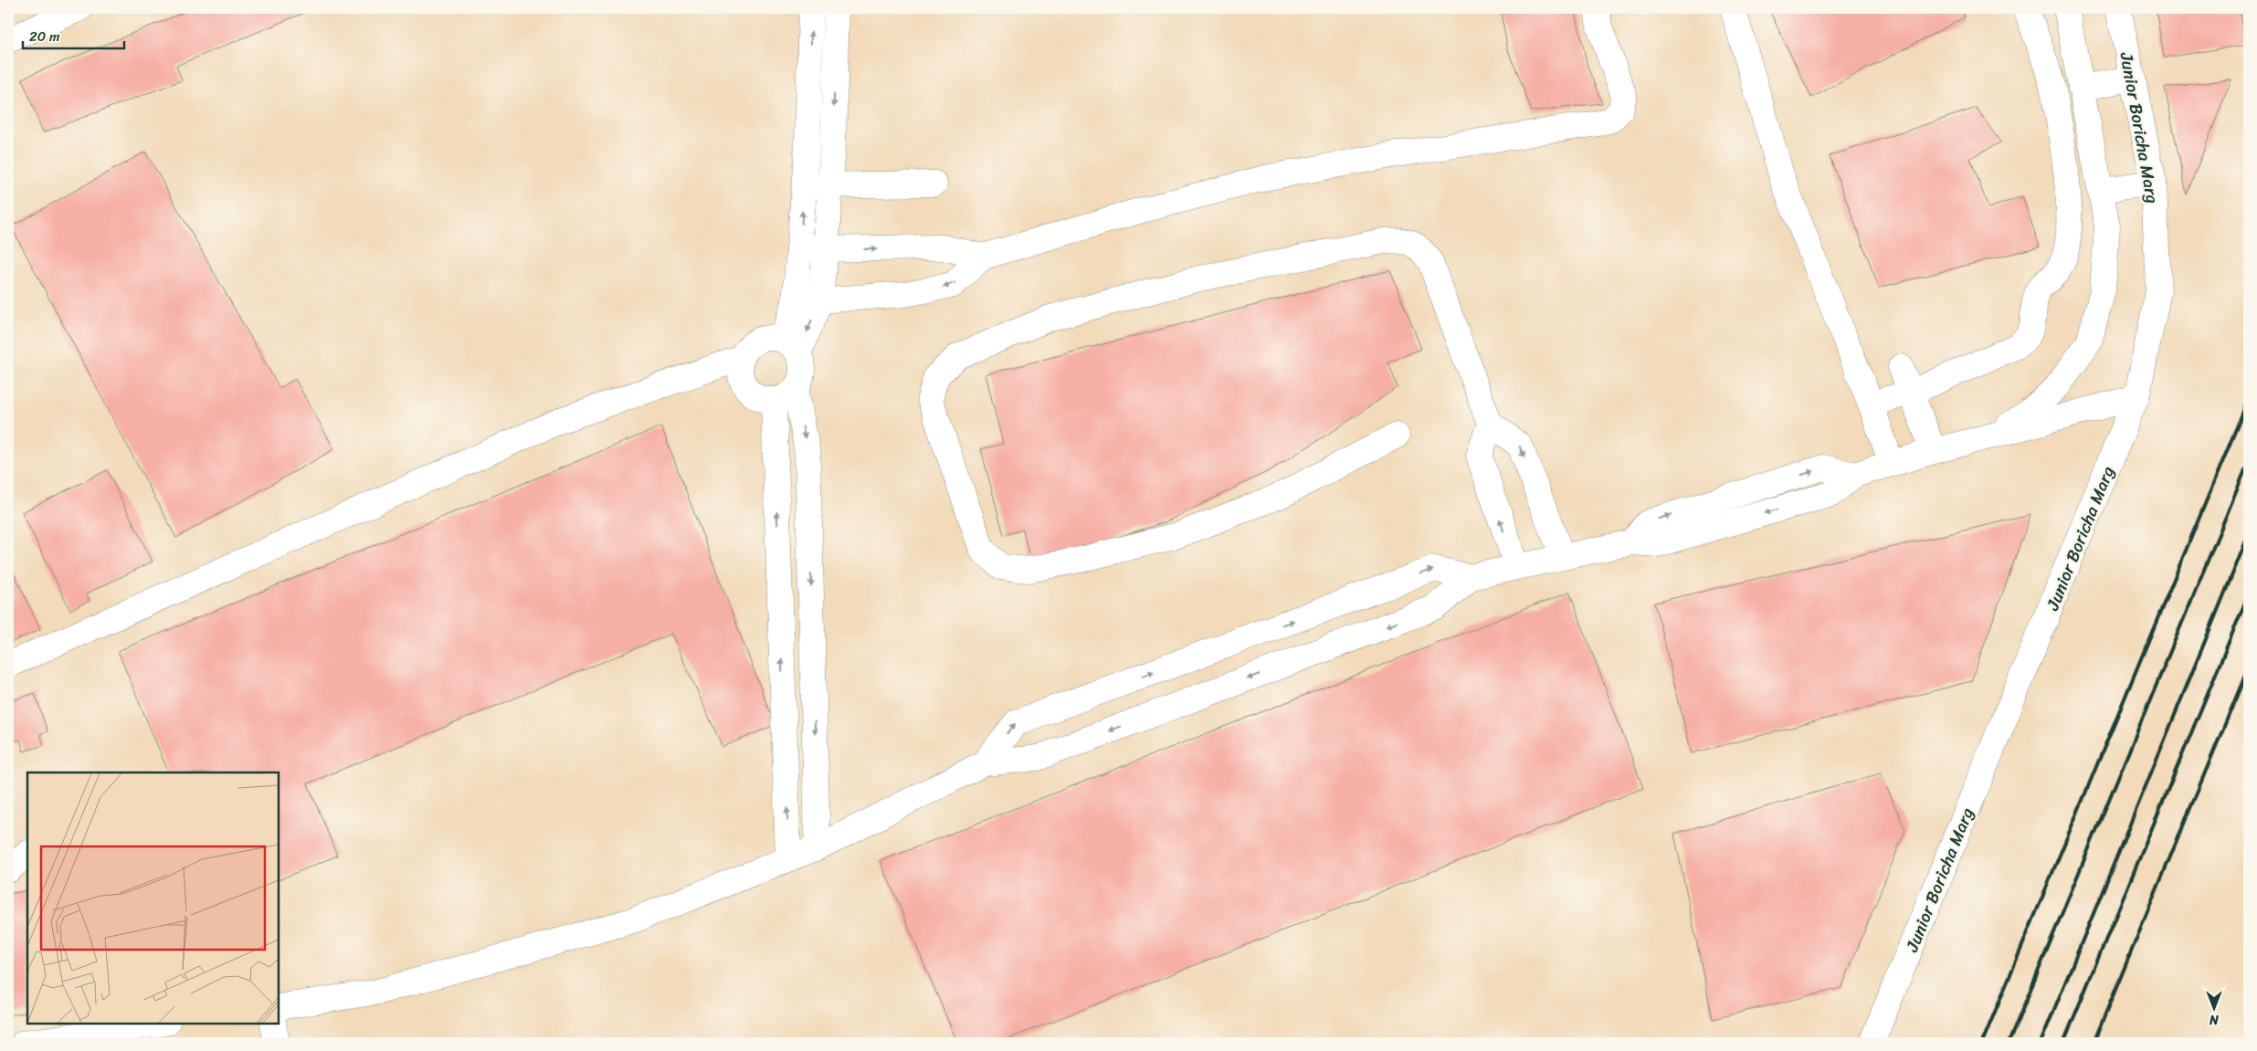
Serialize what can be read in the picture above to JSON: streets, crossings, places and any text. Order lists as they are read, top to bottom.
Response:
{
  "streets": {
    "street": ["Junior Boricha Marg"]
  },
  "scale_bar": "20 m",
  "north": "bottom"
}
